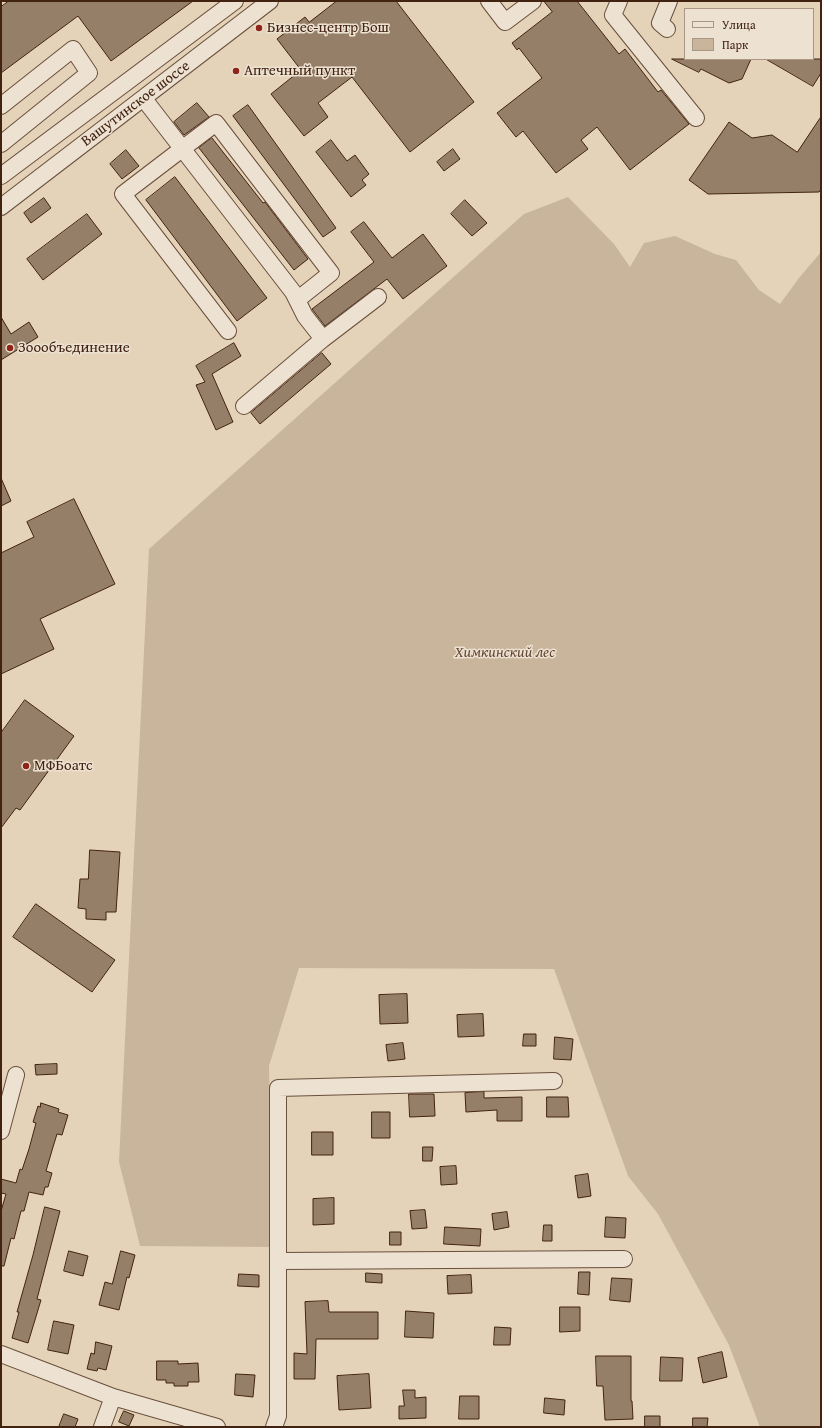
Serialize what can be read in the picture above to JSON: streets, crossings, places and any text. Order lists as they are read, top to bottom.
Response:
{
  "streets": {
    "street": ["Вашутинское шоссе"]
  },
  "parks": ["Химкинский лес"],
  "places": [
    "Бизнес-центр Бош",
    "Аптечный пункт",
    "Зоообъединение",
    "МФБоатс"
  ],
  "legend": ["Улица", "Парк"]
}
